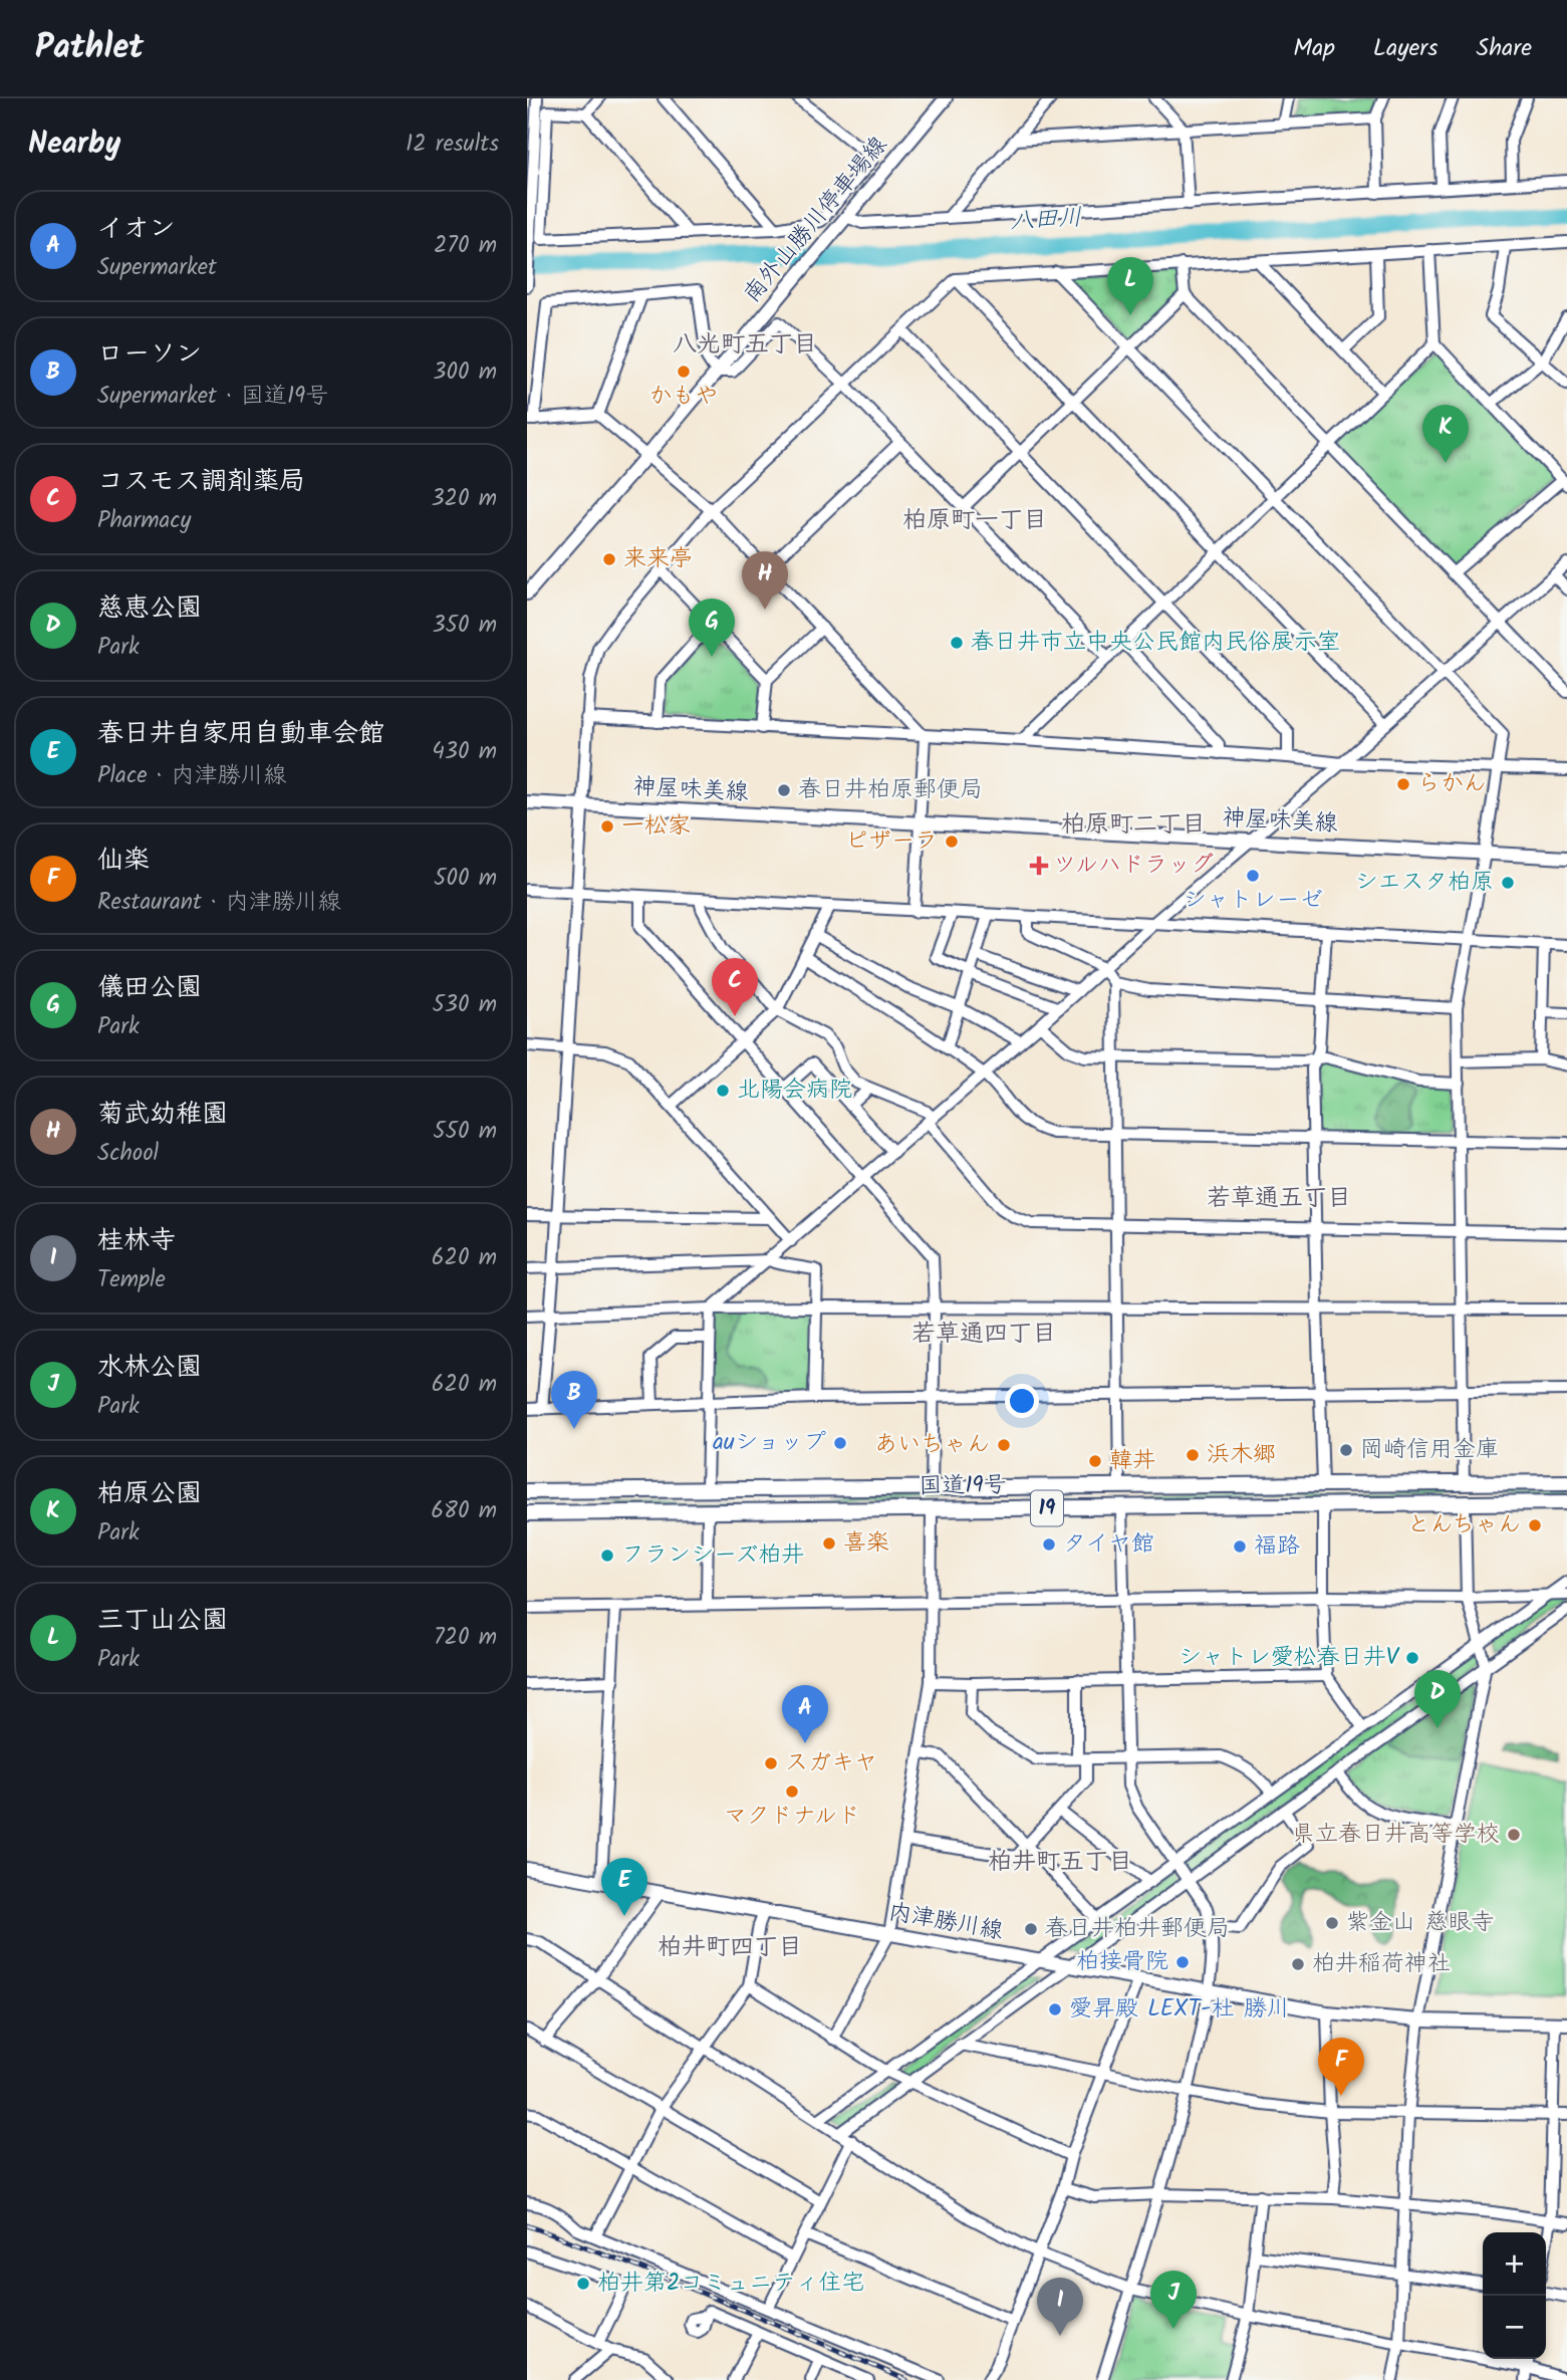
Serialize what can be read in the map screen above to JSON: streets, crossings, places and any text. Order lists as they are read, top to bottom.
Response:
{
  "streets": {
    "highway": ["国道19号", "19"],
    "main road": ["南外山勝川停車場線", "神屋味美線", "内津勝川線"]
  },
  "districts": [
    "八光町五丁目",
    "柏原町一丁目",
    "柏原町二丁目",
    "若草通五丁目",
    "若草通四丁目",
    "柏井町五丁目",
    "柏井町四丁目"
  ],
  "water": ["八田川"],
  "places": {
    "other": [
      "かもや",
      "来来亭",
      "春日井市立中央公民館内民俗展示室",
      "らかん",
      "春日井柏原郵便局",
      "一松家",
      "ピザーラ",
      "シャトレーゼ",
      "シエスタ柏原",
      "北陽会病院",
      "auショップ",
      "あいちゃん",
      "岡崎信用金庫",
      "浜木郷",
      "韓丼",
      "とんちゃん",
      "喜楽",
      "タイヤ館",
      "福路",
      "フランシーズ柏井",
      "シャトレ愛松春日井V",
      "スガキヤ",
      "マクドナルド",
      "県立春日井高等学校",
      "紫金山 慈眼寺",
      "春日井柏井郵便局",
      "柏接骨院",
      "柏井稲荷神社",
      "愛昇殿 LEXT-杜 勝川",
      "柏井第2コミュニティ住宅"
    ],
    "health": ["ツルハドラッグ"]
  },
  "page": {
    "header": "Pathlet",
    "nav": ["Map", "Layers", "Share"],
    "heading": ["Nearby", "12 results"],
    "list": [
      {
        "mark": "A",
        "name": "イオン",
        "note": "Supermarket",
        "value": "270 m"
      },
      {
        "mark": "B",
        "name": "ローソン",
        "note": "Supermarket · 国道19号",
        "value": "300 m"
      },
      {
        "mark": "C",
        "name": "コスモス調剤薬局",
        "note": "Pharmacy",
        "value": "320 m"
      },
      {
        "mark": "D",
        "name": "慈恵公園",
        "note": "Park",
        "value": "350 m"
      },
      {
        "mark": "E",
        "name": "春日井自家用自動車会館",
        "note": "Place · 内津勝川線",
        "value": "430 m"
      },
      {
        "mark": "F",
        "name": "仙楽",
        "note": "Restaurant · 内津勝川線",
        "value": "500 m"
      },
      {
        "mark": "G",
        "name": "儀田公園",
        "note": "Park",
        "value": "530 m"
      },
      {
        "mark": "H",
        "name": "菊武幼稚園",
        "note": "School",
        "value": "550 m"
      },
      {
        "mark": "I",
        "name": "桂林寺",
        "note": "Temple",
        "value": "620 m"
      },
      {
        "mark": "J",
        "name": "水林公園",
        "note": "Park",
        "value": "620 m"
      },
      {
        "mark": "K",
        "name": "柏原公園",
        "note": "Park",
        "value": "680 m"
      },
      {
        "mark": "L",
        "name": "三丁山公園",
        "note": "Park",
        "value": "720 m"
      }
    ],
    "pins": [
      "L",
      "K",
      "H",
      "G",
      "C",
      "B",
      "D",
      "A",
      "E",
      "F",
      "J",
      "I"
    ],
    "map_buttons": ["+", "−"]
  }
}
